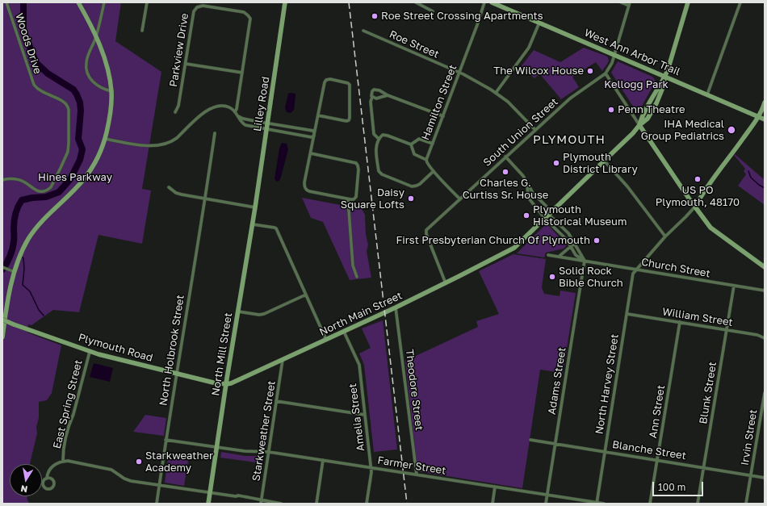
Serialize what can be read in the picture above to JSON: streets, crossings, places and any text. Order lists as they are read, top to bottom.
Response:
{
  "streets": {
    "street": [
      "Woods Drive",
      "Roe Street",
      "Parkview Drive",
      "West Ann Arbor Trail",
      "Hamilton Street",
      "Lilley Road",
      "South Union Street",
      "Church Street",
      "North Main Street",
      "William Street",
      "Plymouth Road",
      "North Holbrook Street",
      "North Mill Street",
      "Adams Street",
      "North Harvey Street",
      "Theodore Street",
      "Blunk Street",
      "East Spring Street",
      "Ann Street",
      "Amelia Street",
      "Starkweather Street",
      "Irvin Street",
      "Blanche Street",
      "Farmer Street"
    ]
  },
  "crossings": [
    ["Roe Street", "Hamilton Street"],
    ["Roe Street", "South Union Street"],
    ["West Ann Arbor Trail", "South Union Street"],
    ["Lilley Road", "North Mill Street"],
    ["South Union Street", "North Main Street"],
    ["Church Street", "Adams Street"],
    ["Church Street", "North Harvey Street"],
    ["Church Street", "Blunk Street"],
    ["North Main Street", "Plymouth Road"],
    ["North Main Street", "North Mill Street"],
    ["North Main Street", "Theodore Street"],
    ["North Main Street", "Amelia Street"],
    ["North Main Street", "Starkweather Street"],
    ["William Street", "North Harvey Street"],
    ["William Street", "Blunk Street"],
    ["William Street", "Ann Street"],
    ["Plymouth Road", "North Holbrook Street"],
    ["Plymouth Road", "North Mill Street"],
    ["Plymouth Road", "East Spring Street"],
    ["North Holbrook Street", "East Spring Street"],
    ["North Holbrook Street", "Farmer Street"],
    ["North Mill Street", "East Spring Street"],
    ["North Mill Street", "Farmer Street"],
    ["Adams Street", "Blanche Street"],
    ["Adams Street", "Farmer Street"],
    ["North Harvey Street", "Blanche Street"],
    ["North Harvey Street", "Farmer Street"],
    ["Theodore Street", "Farmer Street"],
    ["Blunk Street", "Blanche Street"],
    ["East Spring Street", "Starkweather Street"],
    ["Ann Street", "Blanche Street"],
    ["Amelia Street", "Farmer Street"],
    ["Starkweather Street", "Farmer Street"],
    ["Irvin Street", "Blanche Street"]
  ],
  "districts": ["PLYMOUTH"],
  "parks": ["Kellogg Park", "Hines Parkway"],
  "places": [
    "Roe Street Crossing Apartments",
    "The Wilcox House",
    "Penn Theatre",
    "IHA Medical Group Pediatrics",
    "Plymouth District Library",
    "Charles G. Curtiss Sr. House",
    "US PO Plymouth, 48170",
    "Daisy Square Lofts",
    "Plymouth Historical Museum",
    "First Presbyterian Church Of Plymouth",
    "Solid Rock Bible Church",
    "Starkweather Academy"
  ],
  "scale_bar": "100 m",
  "north": "bottom"
}
